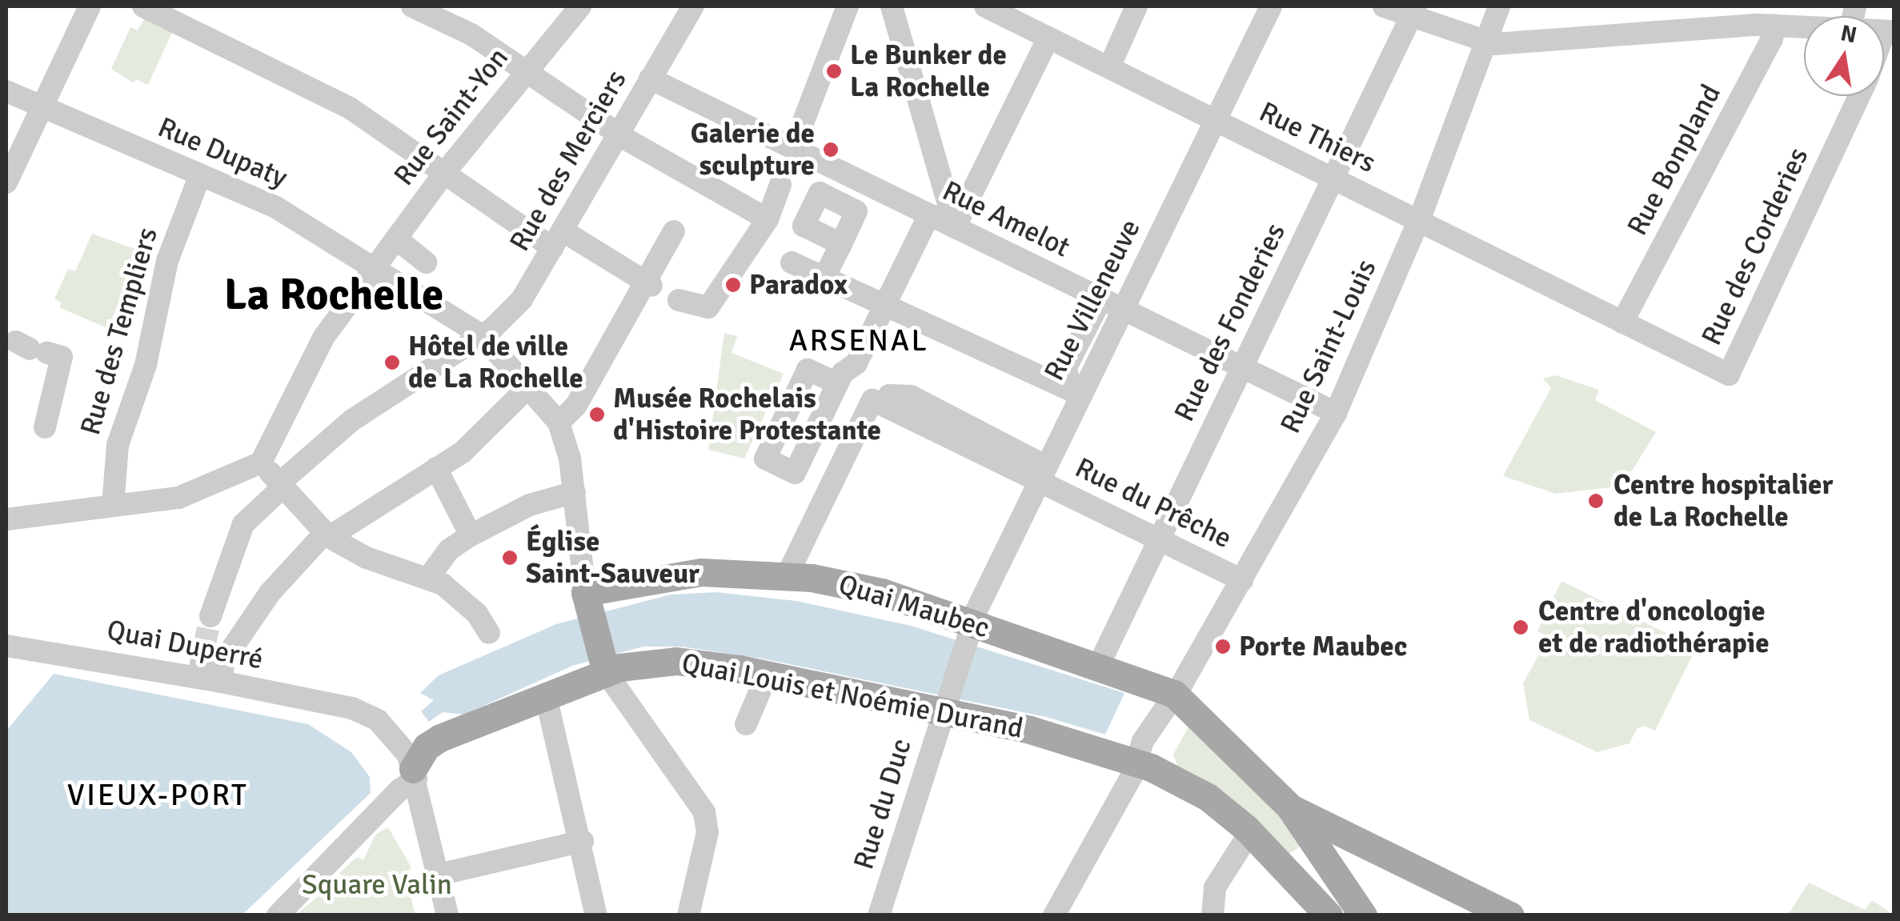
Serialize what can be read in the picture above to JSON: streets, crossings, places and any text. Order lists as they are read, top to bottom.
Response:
{
  "streets": {
    "main road": ["Quai Maubec", "Quai Louis et Noémie Durand"],
    "street": [
      "Rue Saint-Yon",
      "Rue Thiers",
      "Rue Dupaty",
      "Rue Bonpland",
      "Rue des Merciers",
      "Rue Amelot",
      "Rue des Corderies",
      "Rue Villeneuve",
      "Rue des Fonderies",
      "Rue des Templiers",
      "Rue Saint-Louis",
      "Rue du Prêche",
      "Quai Duperré",
      "Rue du Duc"
    ]
  },
  "crossings": [
    ["Rue Saint-Yon", "Rue Dupaty"],
    ["Rue Thiers", "Rue Bonpland"],
    ["Rue Thiers", "Rue des Corderies"],
    ["Rue Thiers", "Rue Villeneuve"],
    ["Rue Thiers", "Rue des Fonderies"],
    ["Rue Thiers", "Rue Saint-Louis"],
    ["Rue Dupaty", "Rue des Merciers"],
    ["Rue Dupaty", "Rue des Templiers"],
    ["Rue Bonpland", "Rue des Corderies"],
    ["Rue des Merciers", "Rue Amelot"],
    ["Rue Amelot", "Rue Villeneuve"],
    ["Rue Amelot", "Rue des Fonderies"],
    ["Rue Amelot", "Rue Saint-Louis"],
    ["Rue Villeneuve", "Rue du Prêche"],
    ["Rue Villeneuve", "Quai Maubec"],
    ["Rue Villeneuve", "Rue du Duc"],
    ["Rue des Fonderies", "Rue du Prêche"],
    ["Rue des Fonderies", "Quai Maubec"],
    ["Rue Saint-Louis", "Rue du Prêche"],
    ["Rue Saint-Louis", "Quai Maubec"],
    ["Rue Saint-Louis", "Quai Louis et Noémie Durand"],
    ["Rue du Prêche", "Quai Maubec"],
    ["Quai Maubec", "Rue du Duc"],
    ["Quai Duperré", "Quai Louis et Noémie Durand"],
    ["Quai Louis et Noémie Durand", "Rue du Duc"]
  ],
  "districts": ["La Rochelle", "ARSENAL", "VIEUX-PORT"],
  "parks": ["Square Valin"],
  "places": [
    "Le Bunker de La Rochelle",
    "Galerie de sculpture",
    "Paradox",
    "Hôtel de ville de La Rochelle",
    "Musée Rochelais d'Histoire Protestante",
    "Centre hospitalier de La Rochelle",
    "Église Saint-Sauveur",
    "Centre d'oncologie et de radiothérapie",
    "Porte Maubec"
  ],
  "north": "top"
}
